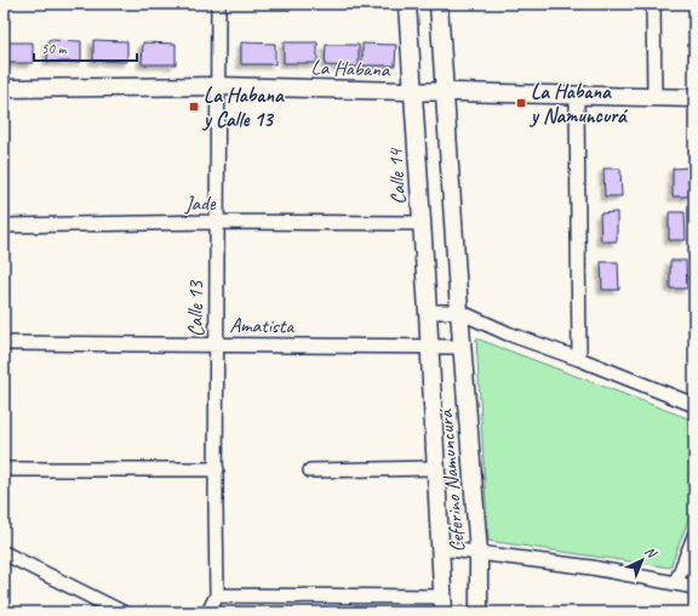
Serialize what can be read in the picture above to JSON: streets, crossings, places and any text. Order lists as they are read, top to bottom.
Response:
{
  "streets": {
    "street": [
      "La Habana",
      "Calle 14",
      "Jade",
      "Calle 13",
      "Amatista",
      "Ceferino Namuncurá"
    ]
  },
  "crossings": [
    ["La Habana", "Calle 14"],
    ["La Habana", "Calle 13"],
    ["Calle 14", "Jade"],
    ["Calle 14", "Amatista"],
    ["Calle 14", "Ceferino Namuncurá"],
    ["Jade", "Calle 13"],
    ["Calle 13", "Amatista"],
    ["Amatista", "Ceferino Namuncurá"]
  ],
  "places": {
    "transit": ["La Habana y Namuncurá", "La Habana y Calle 13"]
  },
  "scale_bar": "50 m",
  "north": "top right"
}
